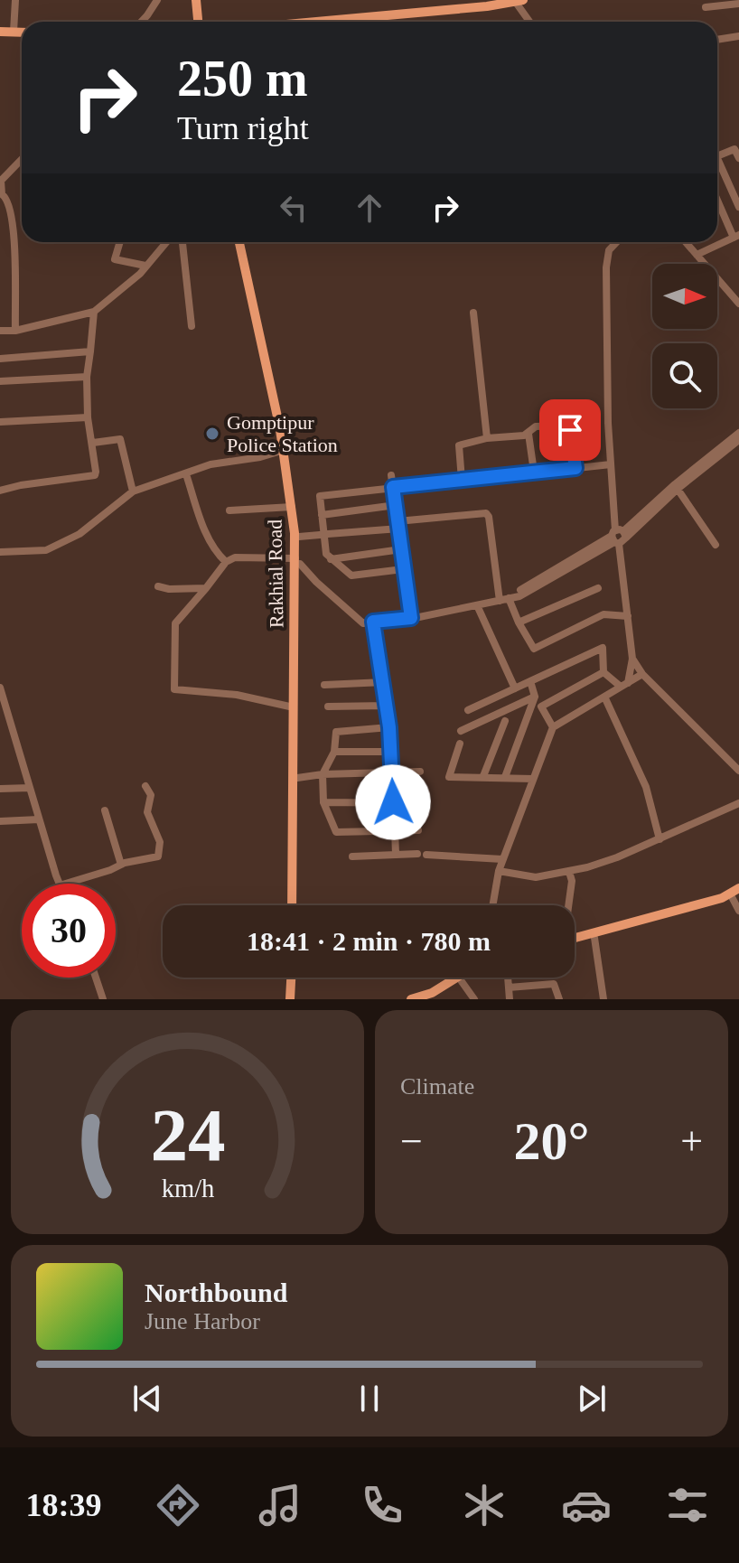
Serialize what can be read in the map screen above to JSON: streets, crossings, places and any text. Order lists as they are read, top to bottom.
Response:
{
  "streets": {
    "main road": ["Rakhial Road"]
  },
  "places": ["Gomptipur Police Station"],
  "north": "right",
  "page": {
    "turn": ["250 m", "Turn right"],
    "limit": "30",
    "trip": "18:41 · 2 min · 780 m",
    "tile": "Climate",
    "heat": ["−", "20°", "+"],
    "song": ["Northbound", "June Harbor"],
    "tabs": "18:39",
    "gauge": ["24", "km/h"]
  }
}
